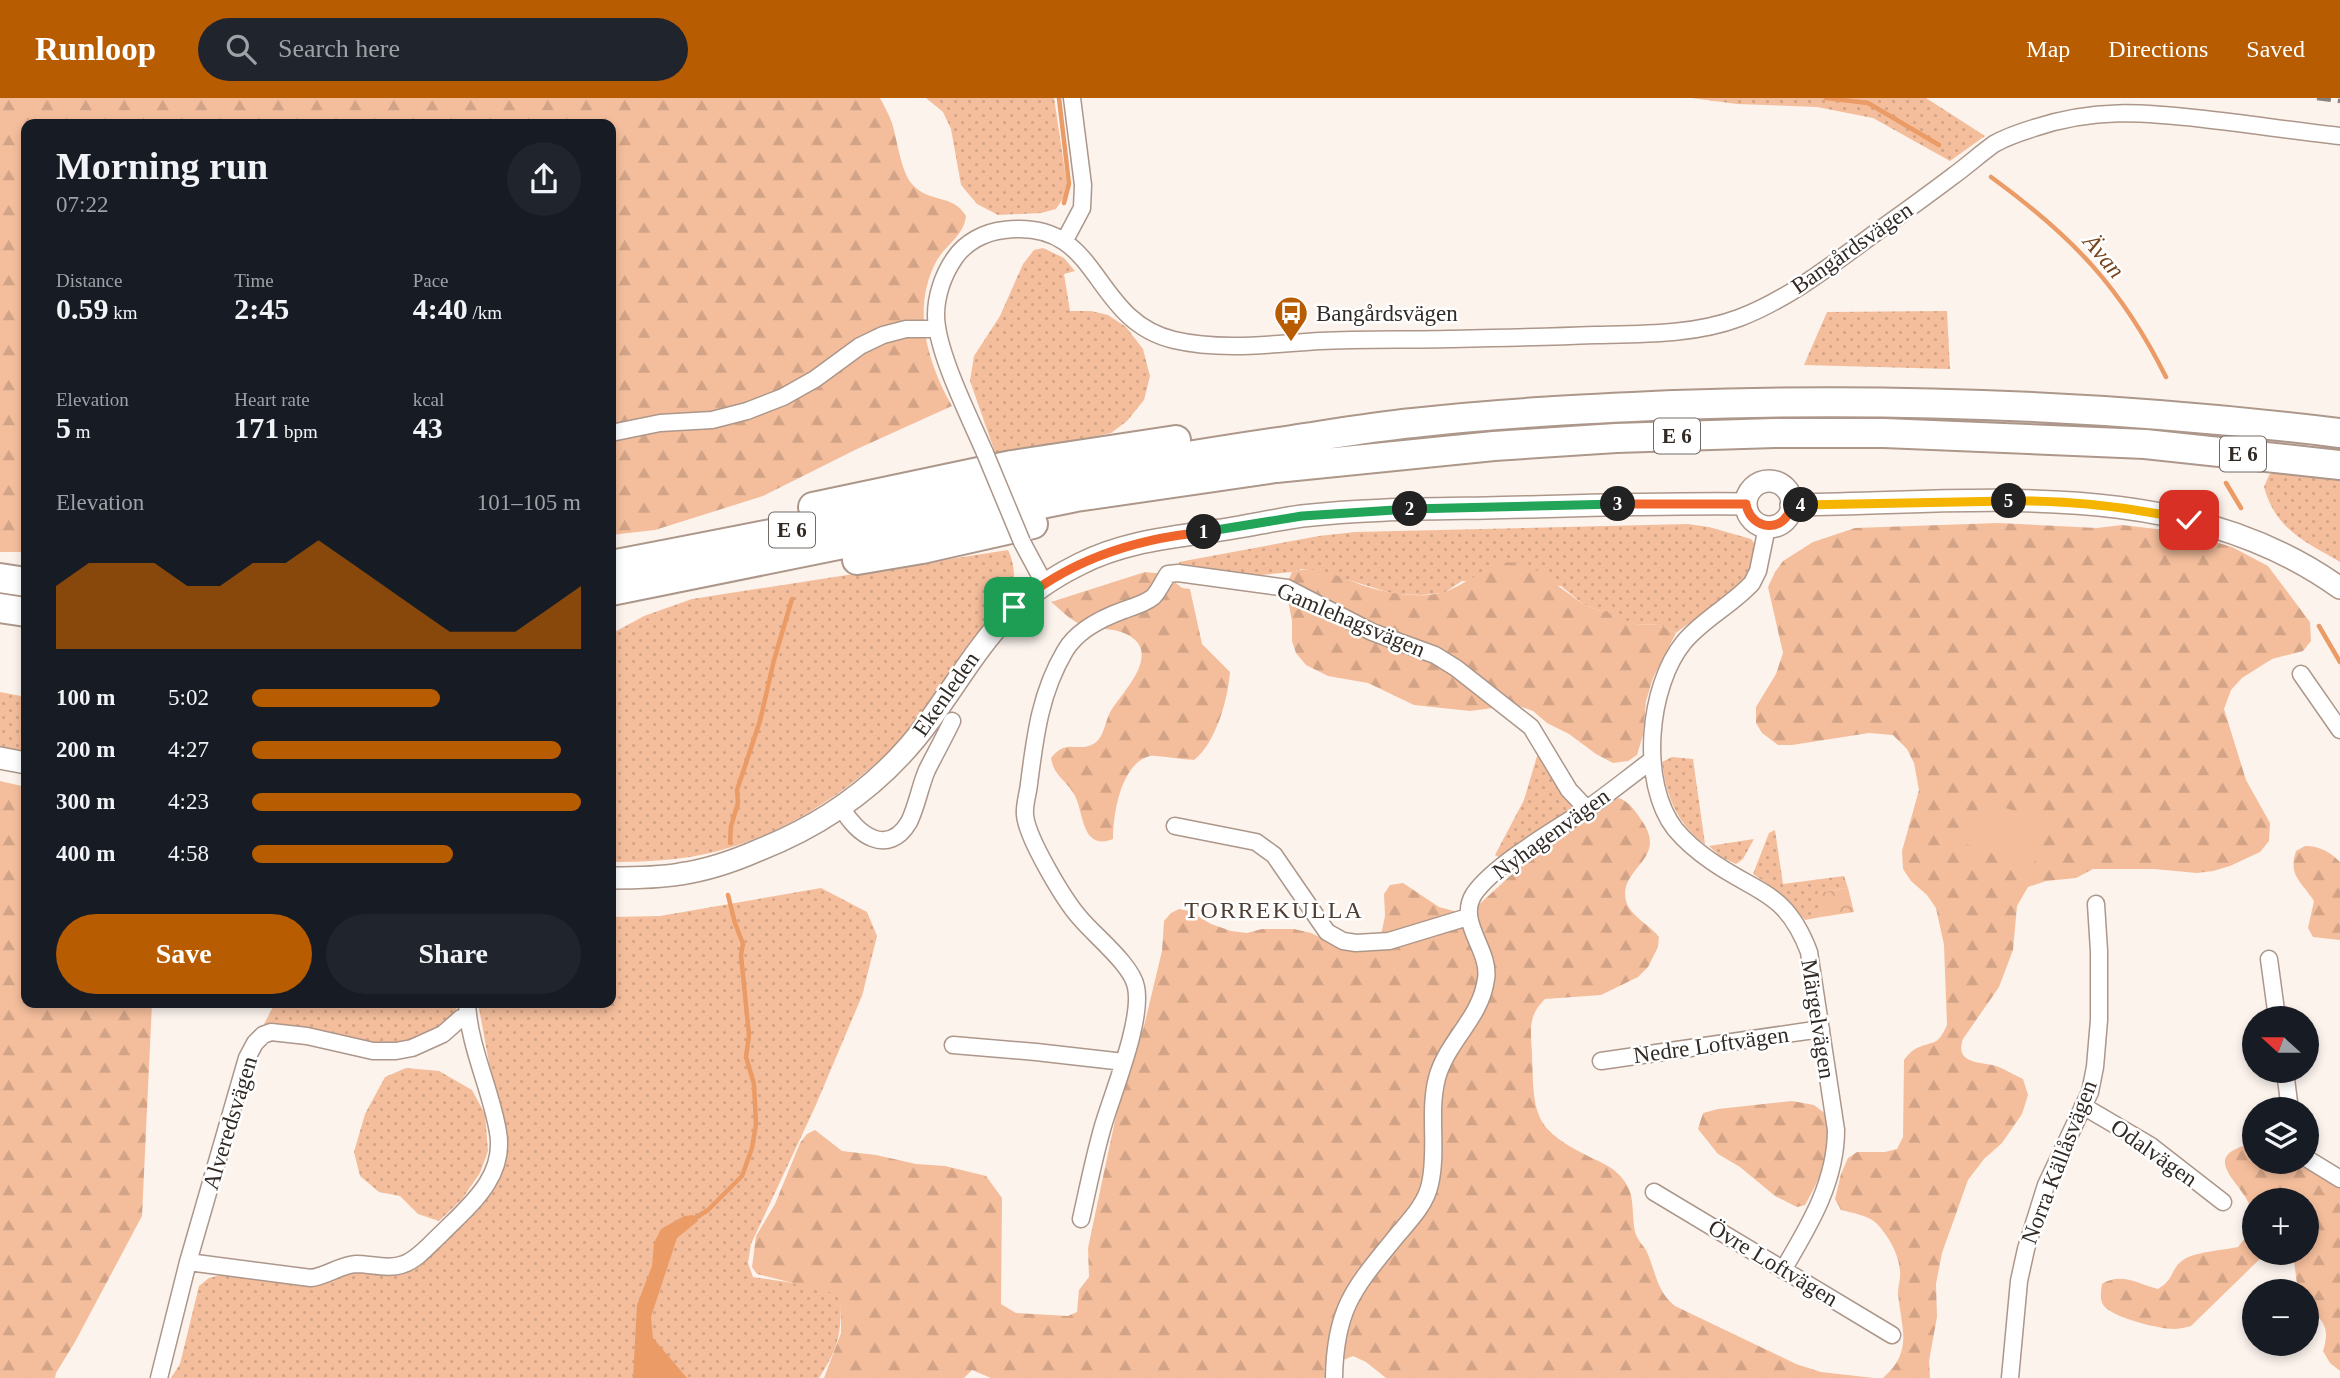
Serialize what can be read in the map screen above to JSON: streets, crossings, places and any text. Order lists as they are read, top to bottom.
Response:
{
  "streets": {
    "highway": ["E 6"],
    "street": [
      "Bangårdsvägen",
      "Gamlehagsvägen",
      "Ekenleden",
      "Nyhagenvägen",
      "Märgelvägen",
      "Nedre Loftvägen",
      "Alveredsvägen",
      "Odalvägen",
      "Norra Källåsvägen",
      "Övre Loftvägen"
    ]
  },
  "crossings": [
    ["Gamlehagsvägen", "Nyhagenvägen"],
    ["Ekenleden", "Märgelvägen"],
    ["Nyhagenvägen", "Märgelvägen"],
    ["Märgelvägen", "Nedre Loftvägen"],
    ["Märgelvägen", "Övre Loftvägen"],
    ["Odalvägen", "Norra Källåsvägen"]
  ],
  "districts": ["TORREKULLA"],
  "water": ["Ävan"],
  "places": {
    "bus stop": ["Bangårdsvägen"]
  },
  "north": "left",
  "page": {
    "header": "Runloop",
    "search": "Search here",
    "nav": ["Map", "Directions", "Saved"],
    "heading": ["Morning run", "07:22"],
    "stats": [
      ["Distance", "0.59 km"],
      ["Time", "2:45"],
      ["Pace", "4:40 /km"],
      ["Elevation", "5 m"],
      ["Heart rate", "171 bpm"],
      ["kcal", "43"]
    ],
    "chart": ["Elevation", "101–105 m"],
    "pins": [
      "5",
      "3",
      "4",
      "2",
      "1"
    ],
    "list": [
      {
        "name": "100 m",
        "note": "5:02"
      },
      {
        "name": "200 m",
        "note": "4:27"
      },
      {
        "name": "300 m",
        "note": "4:23"
      },
      {
        "name": "400 m",
        "note": "4:58"
      }
    ],
    "buttons": ["Save", "Share"],
    "map_buttons": ["+", "−"]
  }
}
